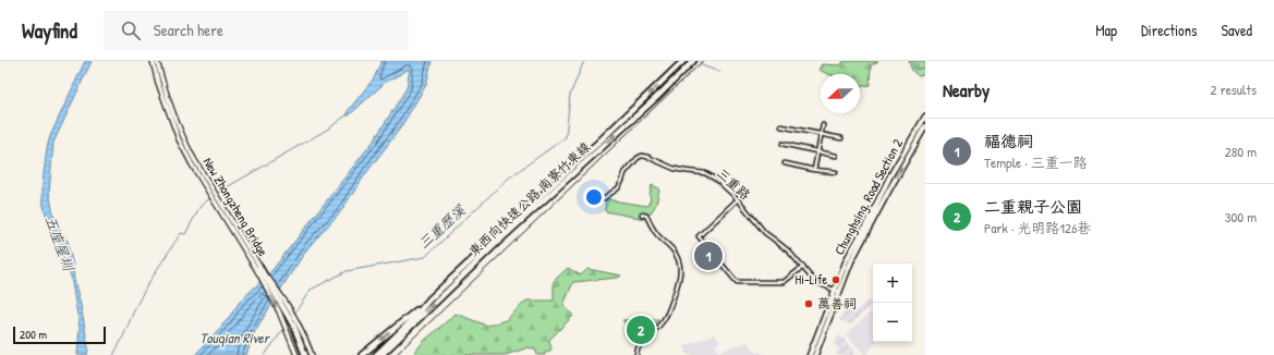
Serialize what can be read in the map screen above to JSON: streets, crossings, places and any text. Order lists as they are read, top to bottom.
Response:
{
  "streets": {
    "highway": ["東西向快速公路 南寮竹東線"],
    "main road": ["Chunghsing, Road Section 2"],
    "street": ["三重路", "New Zhongzheng Bridge"]
  },
  "crossings": [
    ["三重路", "Chunghsing, Road Section 2"]
  ],
  "water": ["三重歷溪", "五座屋圳", "Touqian River"],
  "places": ["Hi-Life", "萬善祠"],
  "scale_bar": "200 m",
  "north": "left",
  "page": {
    "header": "Wayfind",
    "search": "Search here",
    "nav": ["Map", "Directions", "Saved"],
    "heading": ["Nearby", "2 results"],
    "list": [
      {
        "mark": "1",
        "name": "福德祠",
        "note": "Temple · 三重一路",
        "value": "280 m"
      },
      {
        "mark": "2",
        "name": "二重親子公園",
        "note": "Park · 光明路126巷",
        "value": "300 m"
      }
    ],
    "pins": ["1", "2"],
    "map_buttons": ["+", "−"],
    "scale": "200 m"
  }
}
